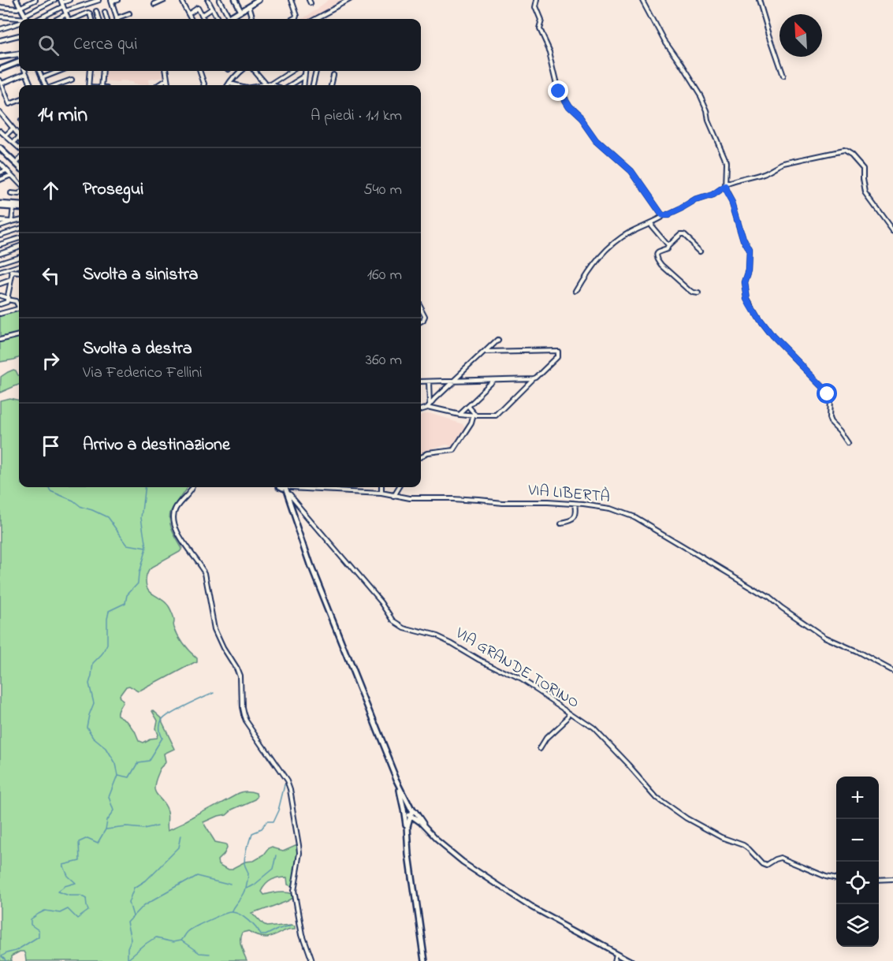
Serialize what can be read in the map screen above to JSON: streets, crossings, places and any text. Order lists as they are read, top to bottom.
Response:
{
  "streets": {
    "street": ["VIA LIBERTÀ", "VIA GRANDE TORINO"]
  },
  "north": "top left",
  "page": {
    "search": "Cerca qui",
    "heading": ["14 min", "A piedi · 1.1 km"],
    "list": [
      ["Prosegui", "540 m"],
      ["Svolta a sinistra", "160 m"],
      ["Svolta a destra", "Via Federico Fellini", "360 m"],
      "Arrivo a destinazione"
    ],
    "map_buttons": ["+", "−"]
  }
}
